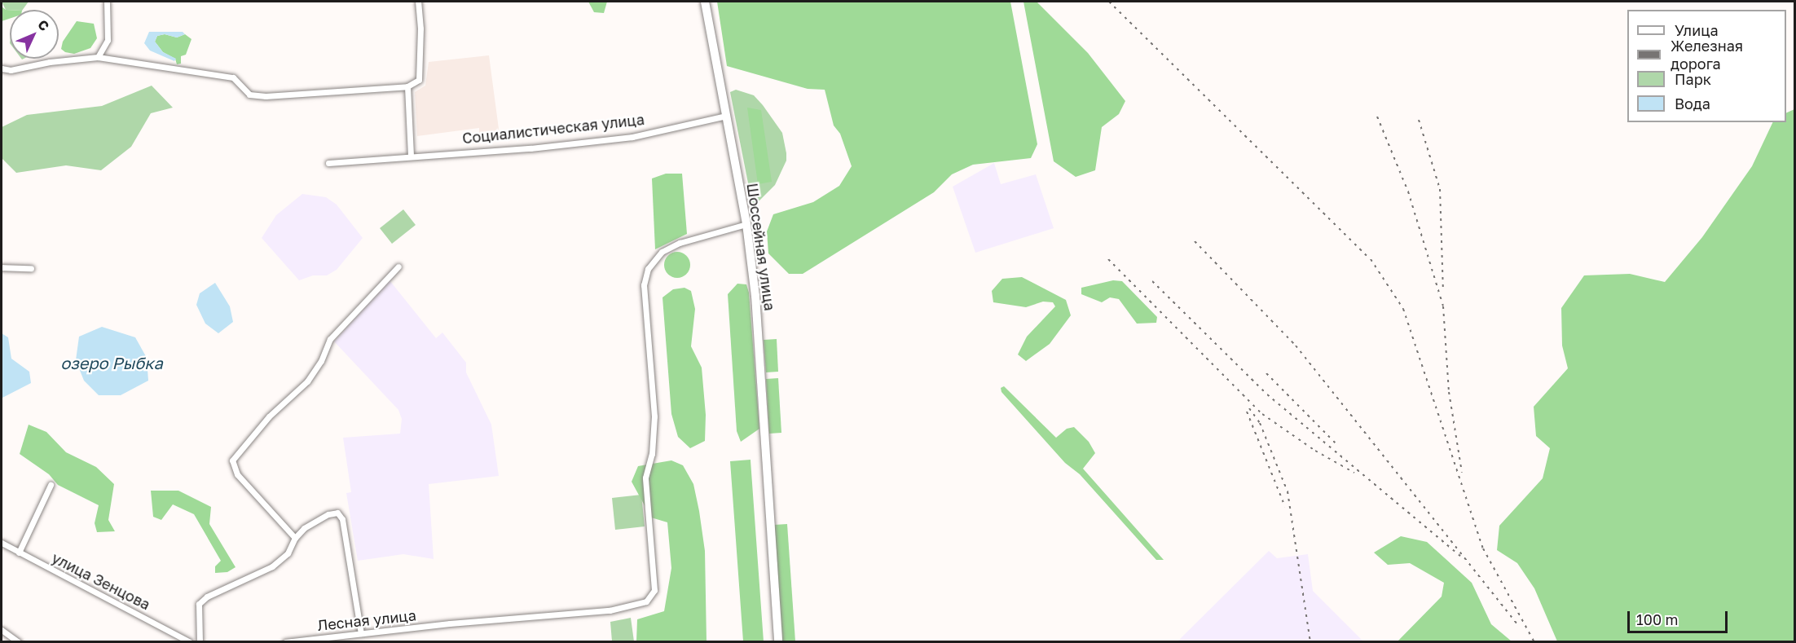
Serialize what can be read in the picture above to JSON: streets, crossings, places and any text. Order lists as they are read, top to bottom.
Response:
{
  "streets": {
    "street": [
      "Социалистическая улица",
      "Шоссейная улица",
      "улица Зенцова",
      "Лесная улица"
    ]
  },
  "crossings": [
    ["Социалистическая улица", "Шоссейная улица"],
    ["Шоссейная улица", "Лесная улица"]
  ],
  "water": ["озеро Рыбка"],
  "legend": [
    "Улица",
    "Железная дорога",
    "Парк",
    "Вода"
  ],
  "scale_bar": "100 m",
  "north": "top right"
}
